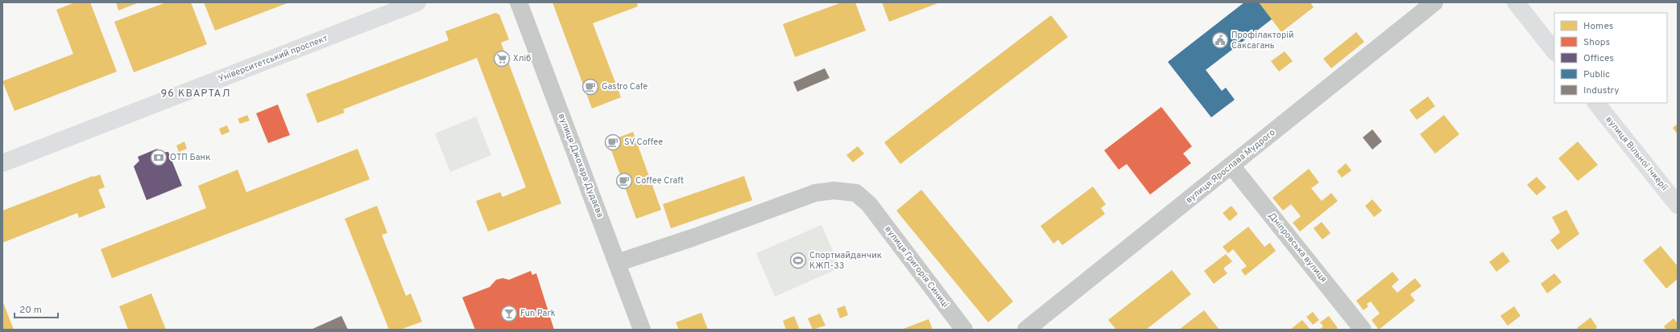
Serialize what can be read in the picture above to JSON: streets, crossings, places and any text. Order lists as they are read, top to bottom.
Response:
{
  "streets": {
    "main road": ["Університетський проспект", "вулиця Вільної Ічкерії"],
    "street": [
      "вулиця Джохара Дудаєва",
      "вулиця Ярослава Мудрого",
      "Дніпровська вулиця",
      "вулиця Григорія Синиці"
    ]
  },
  "crossings": [
    ["вулиця Джохара Дудаєва", "вулиця Григорія Синиці"],
    ["вулиця Ярослава Мудрого", "Дніпровська вулиця"]
  ],
  "districts": ["96 КВАРТАЛ"],
  "places": {
    "public building": ["Профілакторій Саксагань"],
    "supermarket": ["Хліб"],
    "cafe": ["Gastro Cafe", "SV Coffee", "Coffee Craft"],
    "bank": ["ОТП Банк"],
    "sports": ["Спортмайданчик КЖП-33"],
    "bar": ["Fun Park"]
  },
  "legend": [
    "Homes",
    "Shops",
    "Offices",
    "Public",
    "Industry"
  ],
  "scale_bar": "20 m"
}
